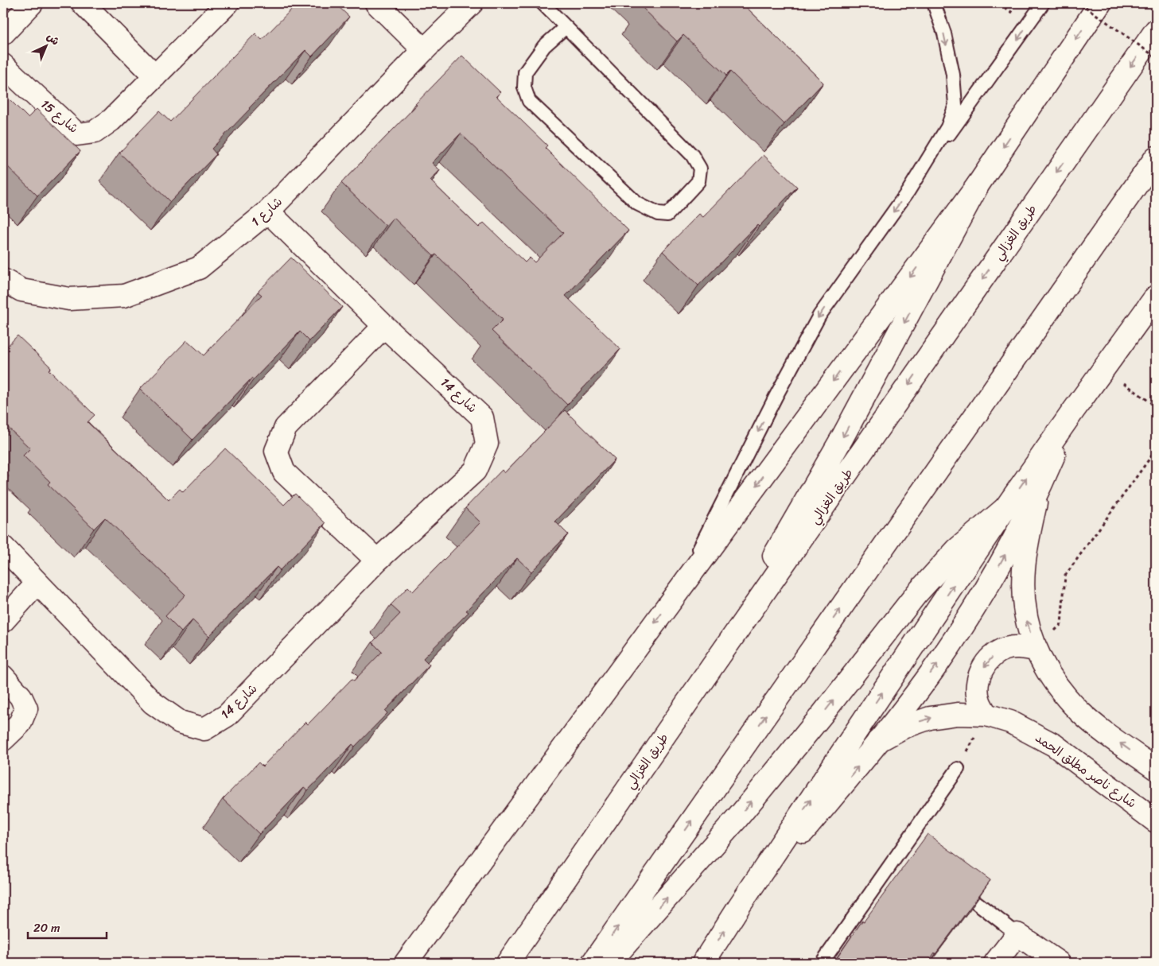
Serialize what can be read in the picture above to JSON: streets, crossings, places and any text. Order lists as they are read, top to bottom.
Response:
{
  "streets": {
    "main road": [
      "شارع 15",
      "شارع 1",
      "طريق الغزالي",
      "شارع 14",
      "شارع ناصر مطلق الحمد"
    ]
  },
  "crossings": [
    ["شارع 1", "شارع 14"]
  ],
  "one_way": ["شارع ناصر مطلق الحمد"],
  "scale_bar": "20 m",
  "north": "top right"
}
